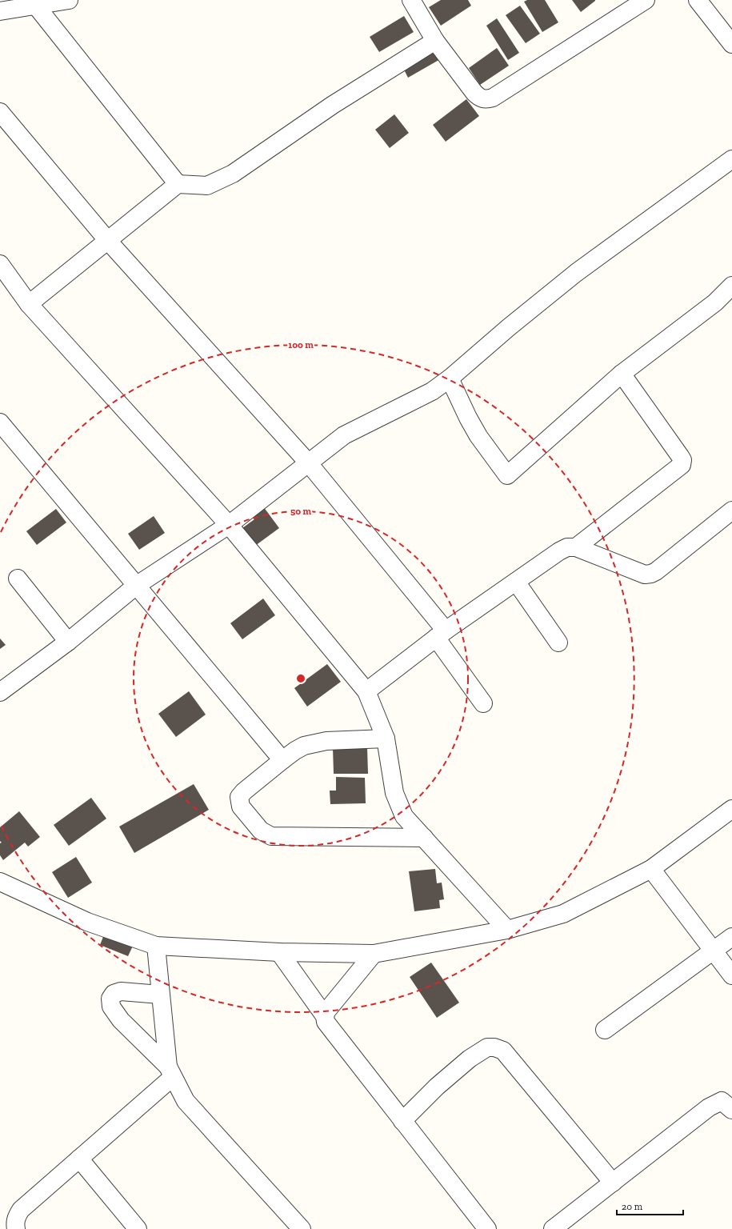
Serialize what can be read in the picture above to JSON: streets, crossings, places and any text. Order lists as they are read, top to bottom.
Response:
{
  "scale_bar": "20 m",
  "rings": ["100 m", "50 m"]
}
